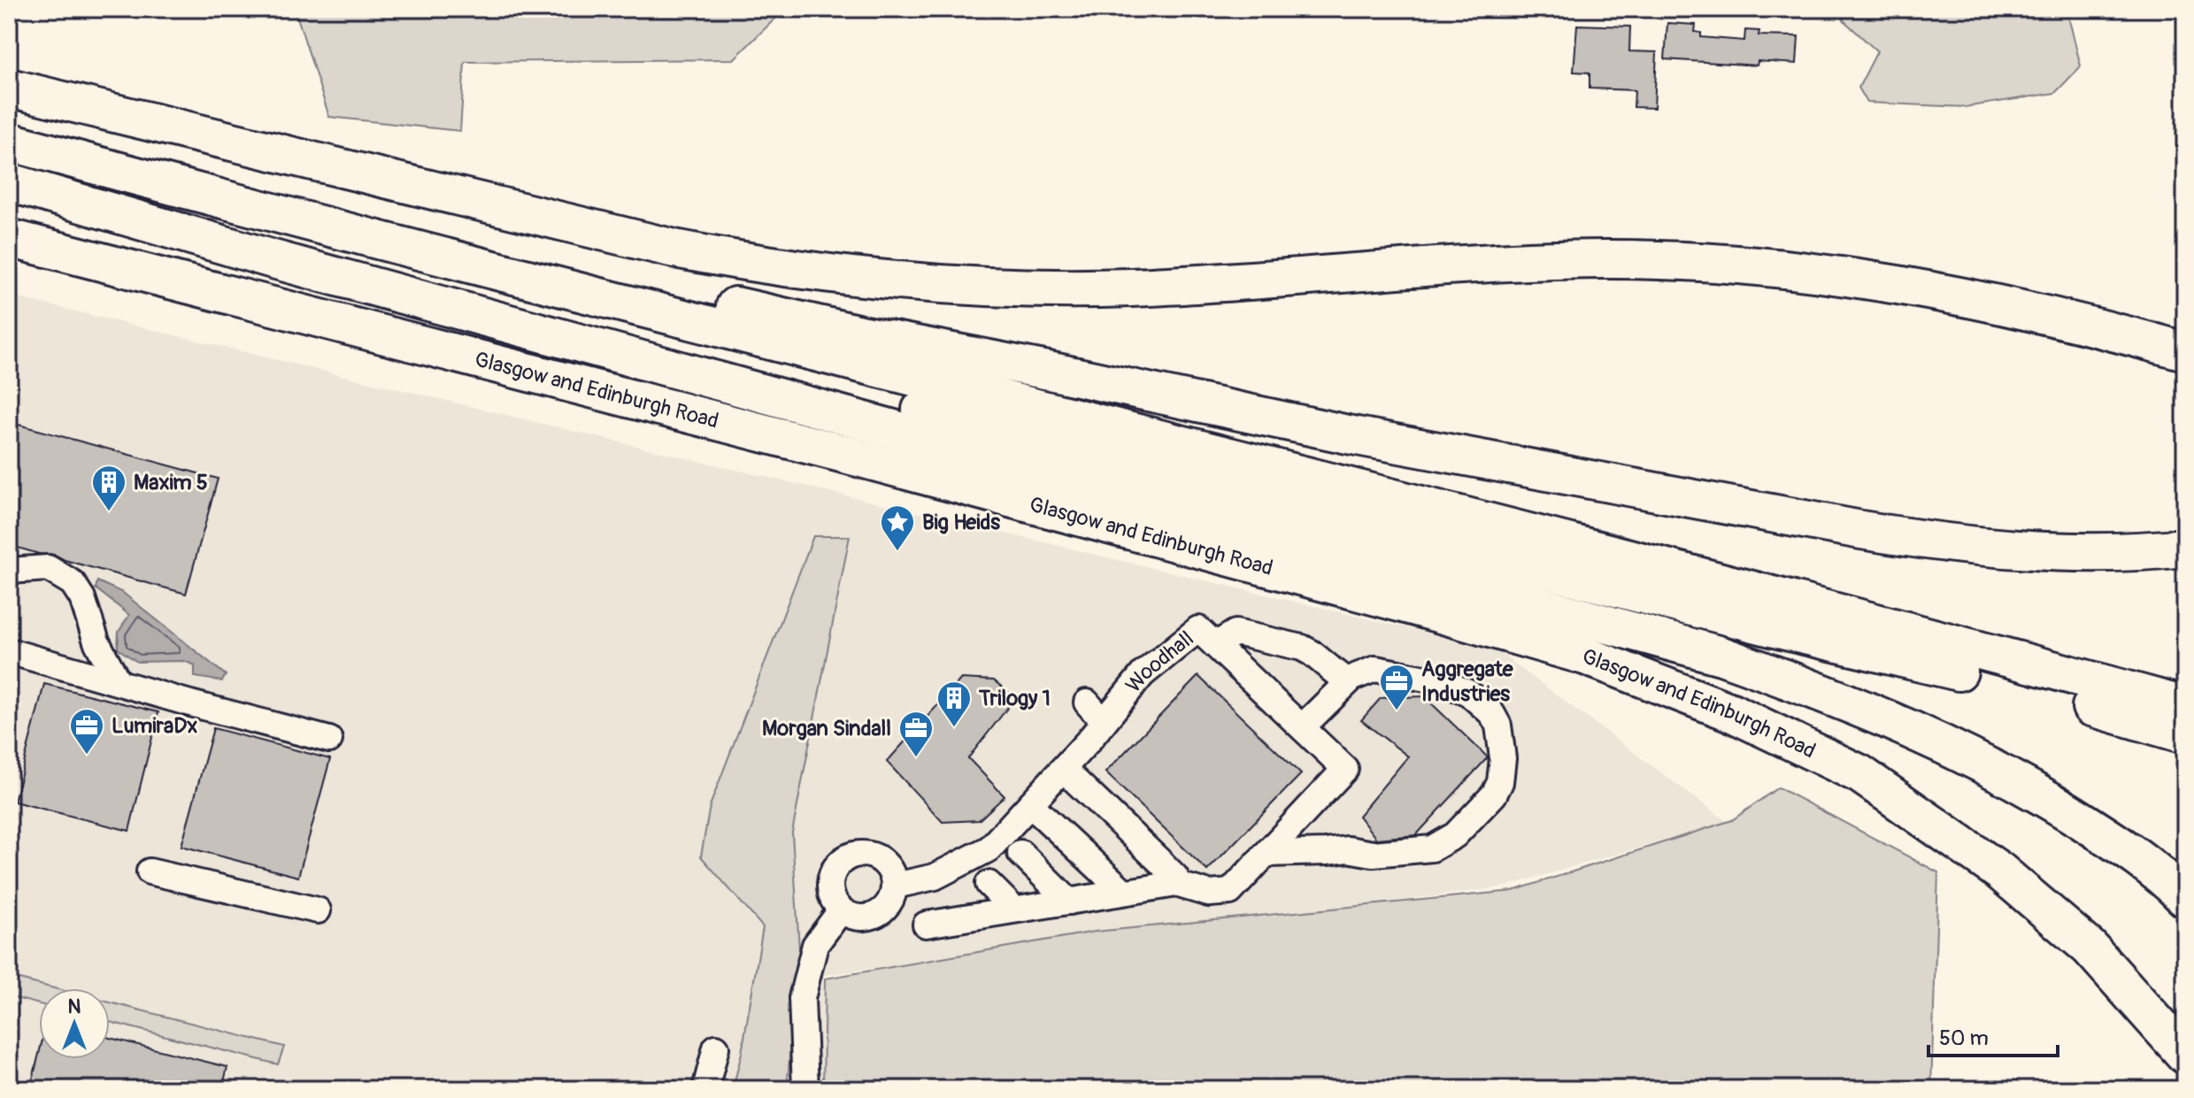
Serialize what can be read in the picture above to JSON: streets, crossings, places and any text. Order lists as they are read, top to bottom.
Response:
{
  "streets": {
    "highway": ["Glasgow and Edinburgh Road"],
    "street": ["Woodhall"]
  },
  "places": {
    "building": ["Maxim 5", "Trilogy 1"],
    "place": ["Big Heids"],
    "office": ["Aggregate Industries", "LumiraDx", "Morgan Sindall"]
  },
  "scale_bar": "50 m",
  "north": "top"
}
